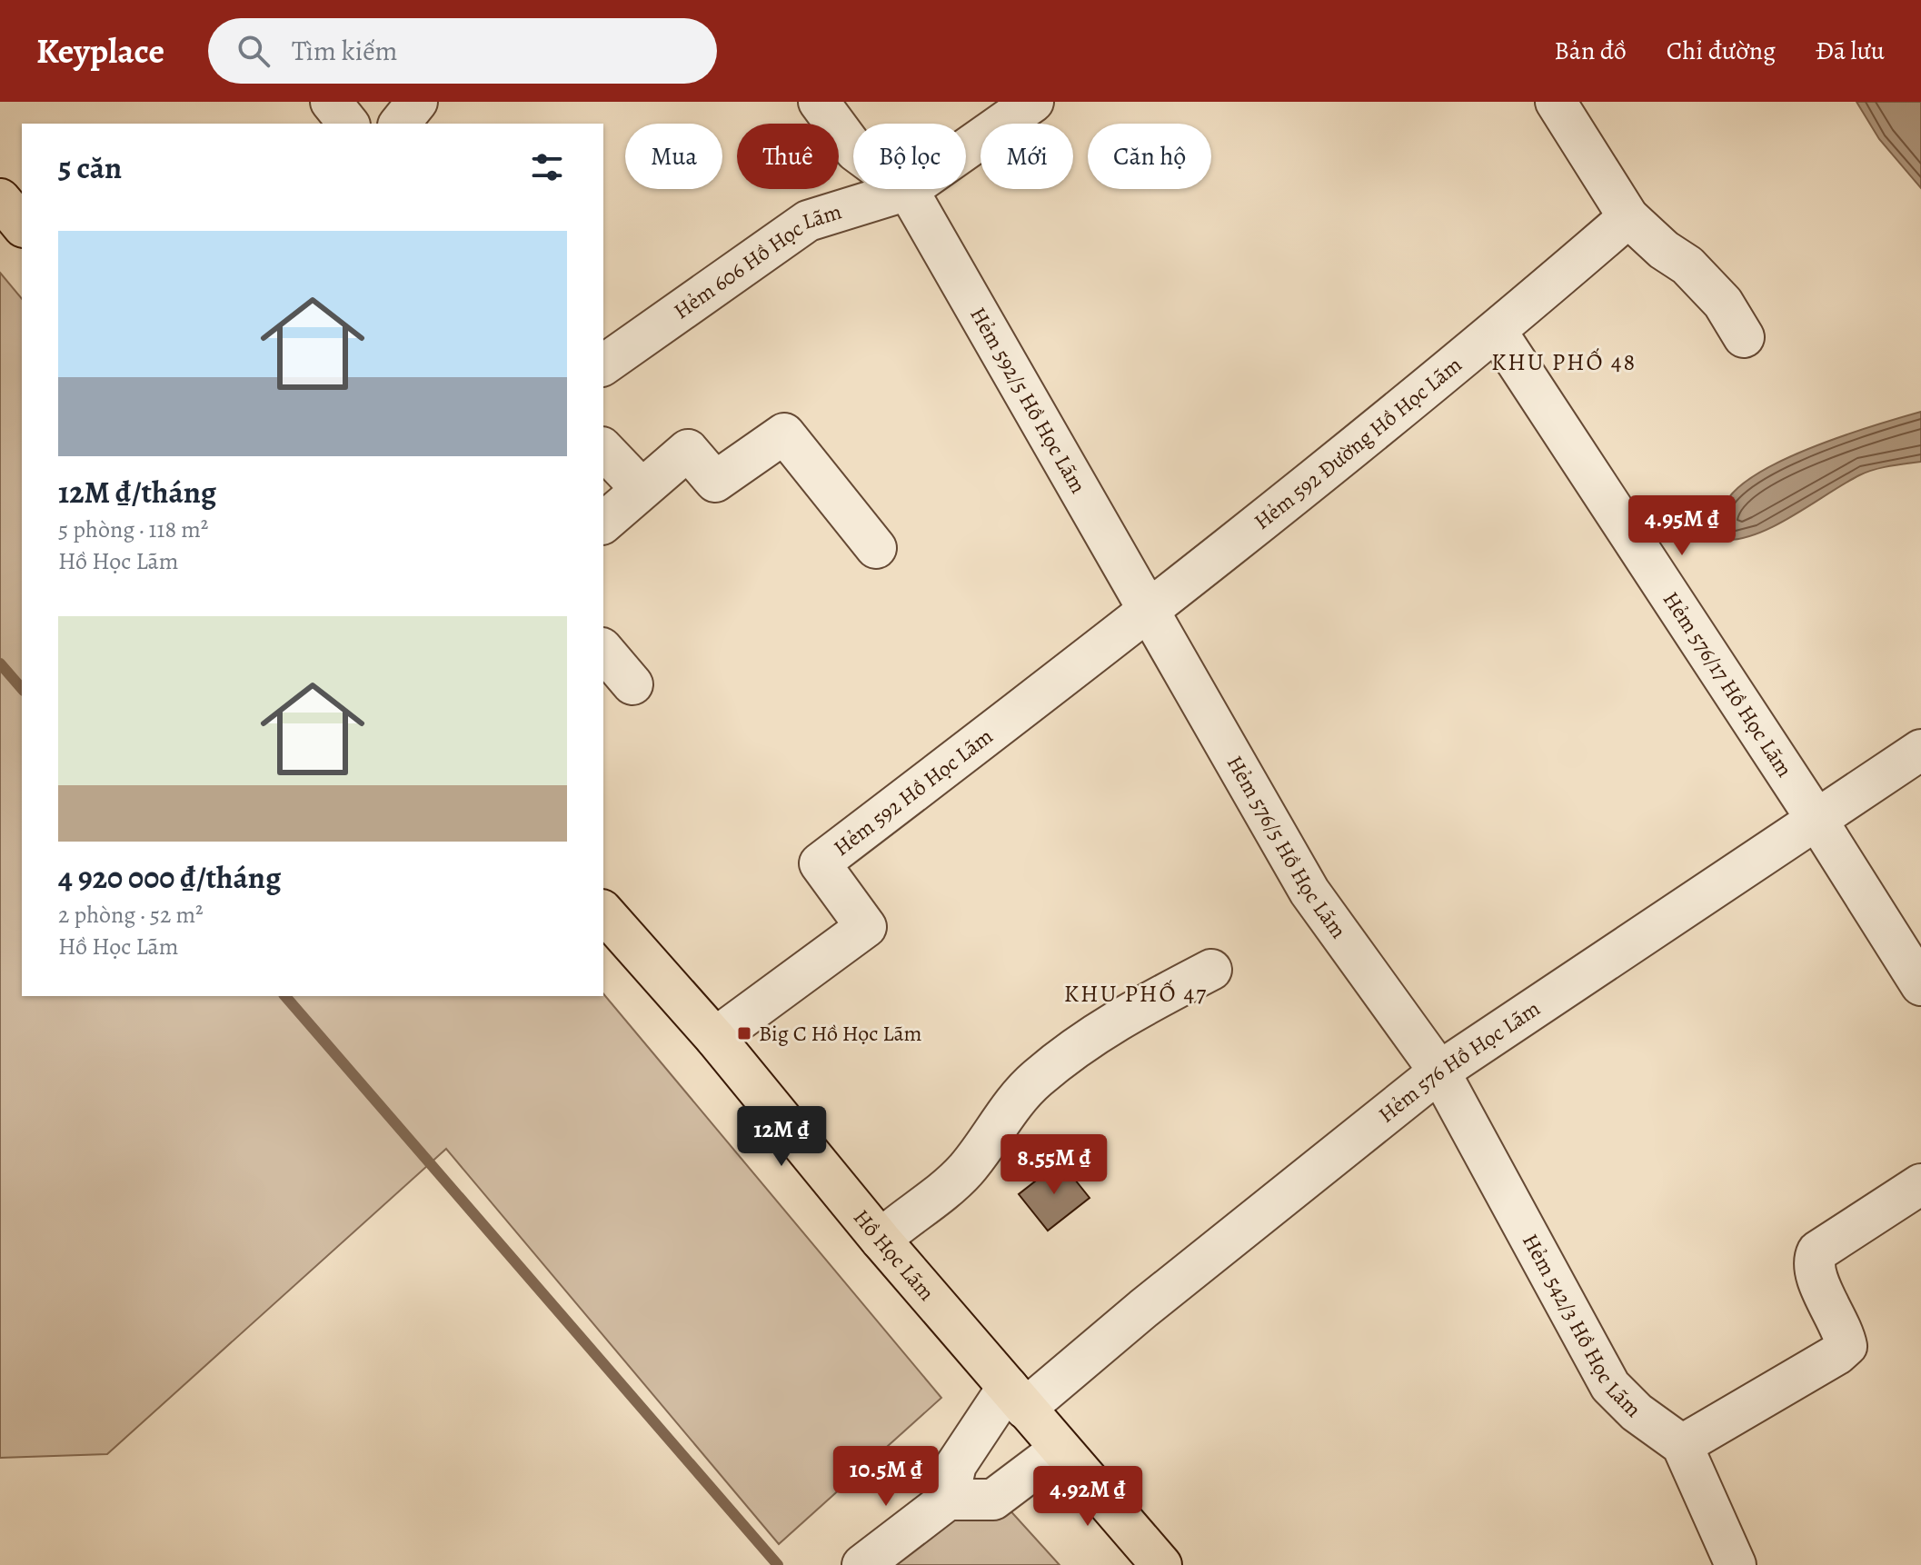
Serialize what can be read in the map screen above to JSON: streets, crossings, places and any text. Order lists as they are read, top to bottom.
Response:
{
  "streets": {
    "main road": ["Hồ Học Lãm"],
    "street": [
      "Hẻm 606 Hồ Học Lãm",
      "Hẻm 592/5 Hồ Học Lãm",
      "Hẻm 592 Đường Hồ Học Lãm",
      "Hẻm 576/17 Hồ Học Lãm",
      "Hẻm 592 Hồ Học Lãm",
      "Hẻm 576/5 Hồ Học Lãm",
      "Hẻm 576 Hồ Học Lãm",
      "Hẻm 542/3 Hồ Học Lãm"
    ]
  },
  "crossings": [
    ["Hẻm 606 Hồ Học Lãm", "Hẻm 592/5 Hồ Học Lãm"],
    ["Hẻm 592/5 Hồ Học Lãm", "Hẻm 592 Đường Hồ Học Lãm"],
    ["Hẻm 592/5 Hồ Học Lãm", "Hẻm 592 Hồ Học Lãm"],
    ["Hẻm 592/5 Hồ Học Lãm", "Hẻm 576/5 Hồ Học Lãm"],
    ["Hẻm 592 Đường Hồ Học Lãm", "Hẻm 576/17 Hồ Học Lãm"],
    ["Hẻm 592 Đường Hồ Học Lãm", "Hẻm 592 Hồ Học Lãm"],
    ["Hẻm 592 Đường Hồ Học Lãm", "Hẻm 576/5 Hồ Học Lãm"],
    ["Hẻm 576/17 Hồ Học Lãm", "Hẻm 576 Hồ Học Lãm"],
    ["Hẻm 592 Hồ Học Lãm", "Hẻm 576/5 Hồ Học Lãm"],
    ["Hẻm 592 Hồ Học Lãm", "Hồ Học Lãm"],
    ["Hẻm 576/5 Hồ Học Lãm", "Hẻm 576 Hồ Học Lãm"],
    ["Hẻm 576/5 Hồ Học Lãm", "Hẻm 542/3 Hồ Học Lãm"],
    ["Hẻm 576 Hồ Học Lãm", "Hồ Học Lãm"],
    ["Hẻm 576 Hồ Học Lãm", "Hẻm 542/3 Hồ Học Lãm"]
  ],
  "districts": ["KHU PHỐ 48", "KHU PHỐ 47"],
  "places": {
    "transit": ["Big C Hồ Học Lãm"]
  },
  "page": {
    "header": "Keyplace",
    "search": "Tìm kiếm",
    "nav": ["Bản đồ", "Chỉ đường", "Đã lưu"],
    "chip": [
      "Mua",
      "Thuê",
      "Bộ lọc",
      "Mới",
      "Căn hộ"
    ],
    "heading": "5 căn",
    "list": [
      {
        "name": "12M ₫/tháng",
        "note": "5 phòng · 118 m² · Hồ Học Lãm"
      },
      {
        "name": "4 920 000 ₫/tháng",
        "note": "2 phòng · 52 m² · Hồ Học Lãm"
      }
    ],
    "price": [
      "4.95M ₫",
      "12M ₫",
      "8.55M ₫",
      "10.5M ₫",
      "4.92M ₫"
    ]
  }
}
